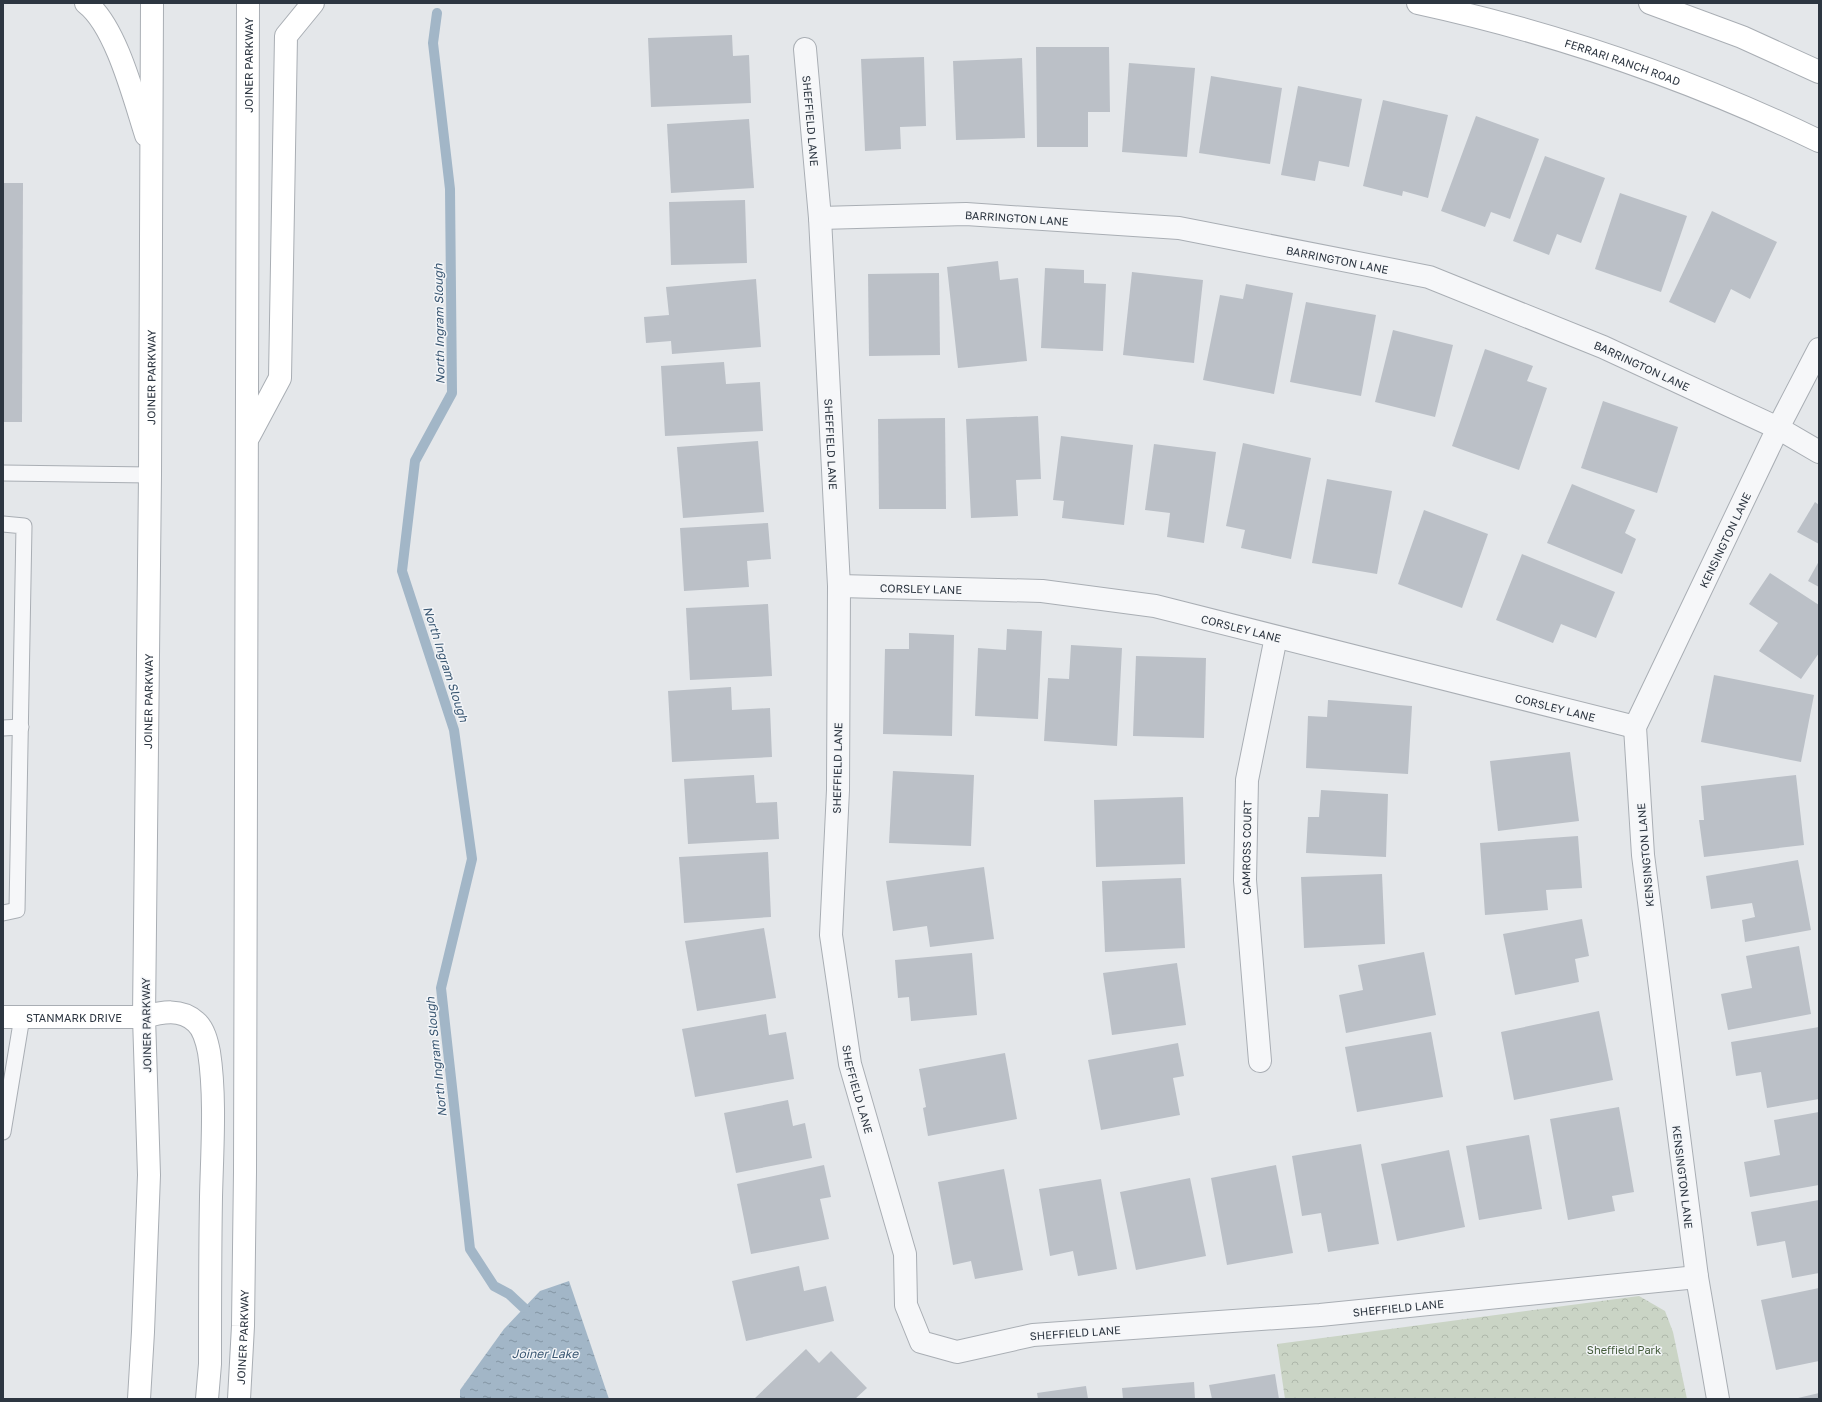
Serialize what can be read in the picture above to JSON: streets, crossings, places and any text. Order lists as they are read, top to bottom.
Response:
{
  "streets": {
    "main road": ["FERRARI RANCH ROAD", "JOINER PARKWAY", "STANMARK DRIVE"],
    "street": [
      "SHEFFIELD LANE",
      "BARRINGTON LANE",
      "KENSINGTON LANE",
      "CORSLEY LANE",
      "CAMROSS COURT"
    ]
  },
  "crossings": [
    ["JOINER PARKWAY", "STANMARK DRIVE"],
    ["SHEFFIELD LANE", "BARRINGTON LANE"],
    ["SHEFFIELD LANE", "KENSINGTON LANE"],
    ["SHEFFIELD LANE", "CORSLEY LANE"],
    ["BARRINGTON LANE", "KENSINGTON LANE"],
    ["KENSINGTON LANE", "CORSLEY LANE"],
    ["CORSLEY LANE", "CAMROSS COURT"]
  ],
  "water": ["North Ingram Slough", "Joiner Lake"],
  "parks": ["Sheffield Park"]
}
